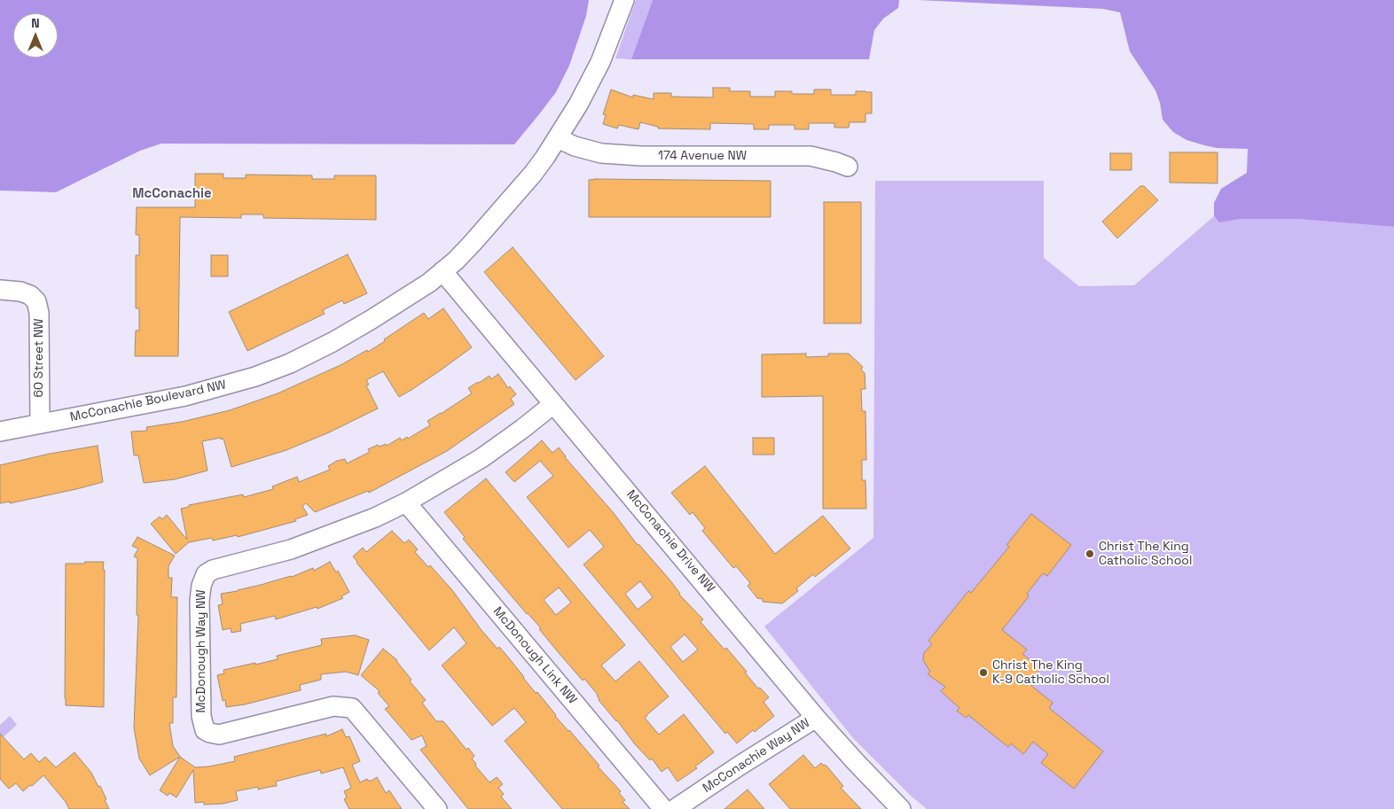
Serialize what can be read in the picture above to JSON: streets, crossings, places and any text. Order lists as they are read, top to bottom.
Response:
{
  "streets": {
    "street": [
      "174 Avenue NW",
      "60 Street NW",
      "McConachie Boulevard NW",
      "McConachie Drive NW",
      "McDonough Way NW",
      "McDonough Link NW",
      "McConachie Way NW"
    ]
  },
  "crossings": [
    ["174 Avenue NW", "McConachie Boulevard NW"],
    ["60 Street NW", "McConachie Boulevard NW"],
    ["McConachie Boulevard NW", "McConachie Drive NW"],
    ["McConachie Drive NW", "McDonough Way NW"],
    ["McConachie Drive NW", "McConachie Way NW"],
    ["McDonough Way NW", "McDonough Link NW"]
  ],
  "districts": ["McConachie"],
  "places": ["Christ The King Catholic School", "Christ The King K-9 Catholic School"],
  "north": "top"
}
